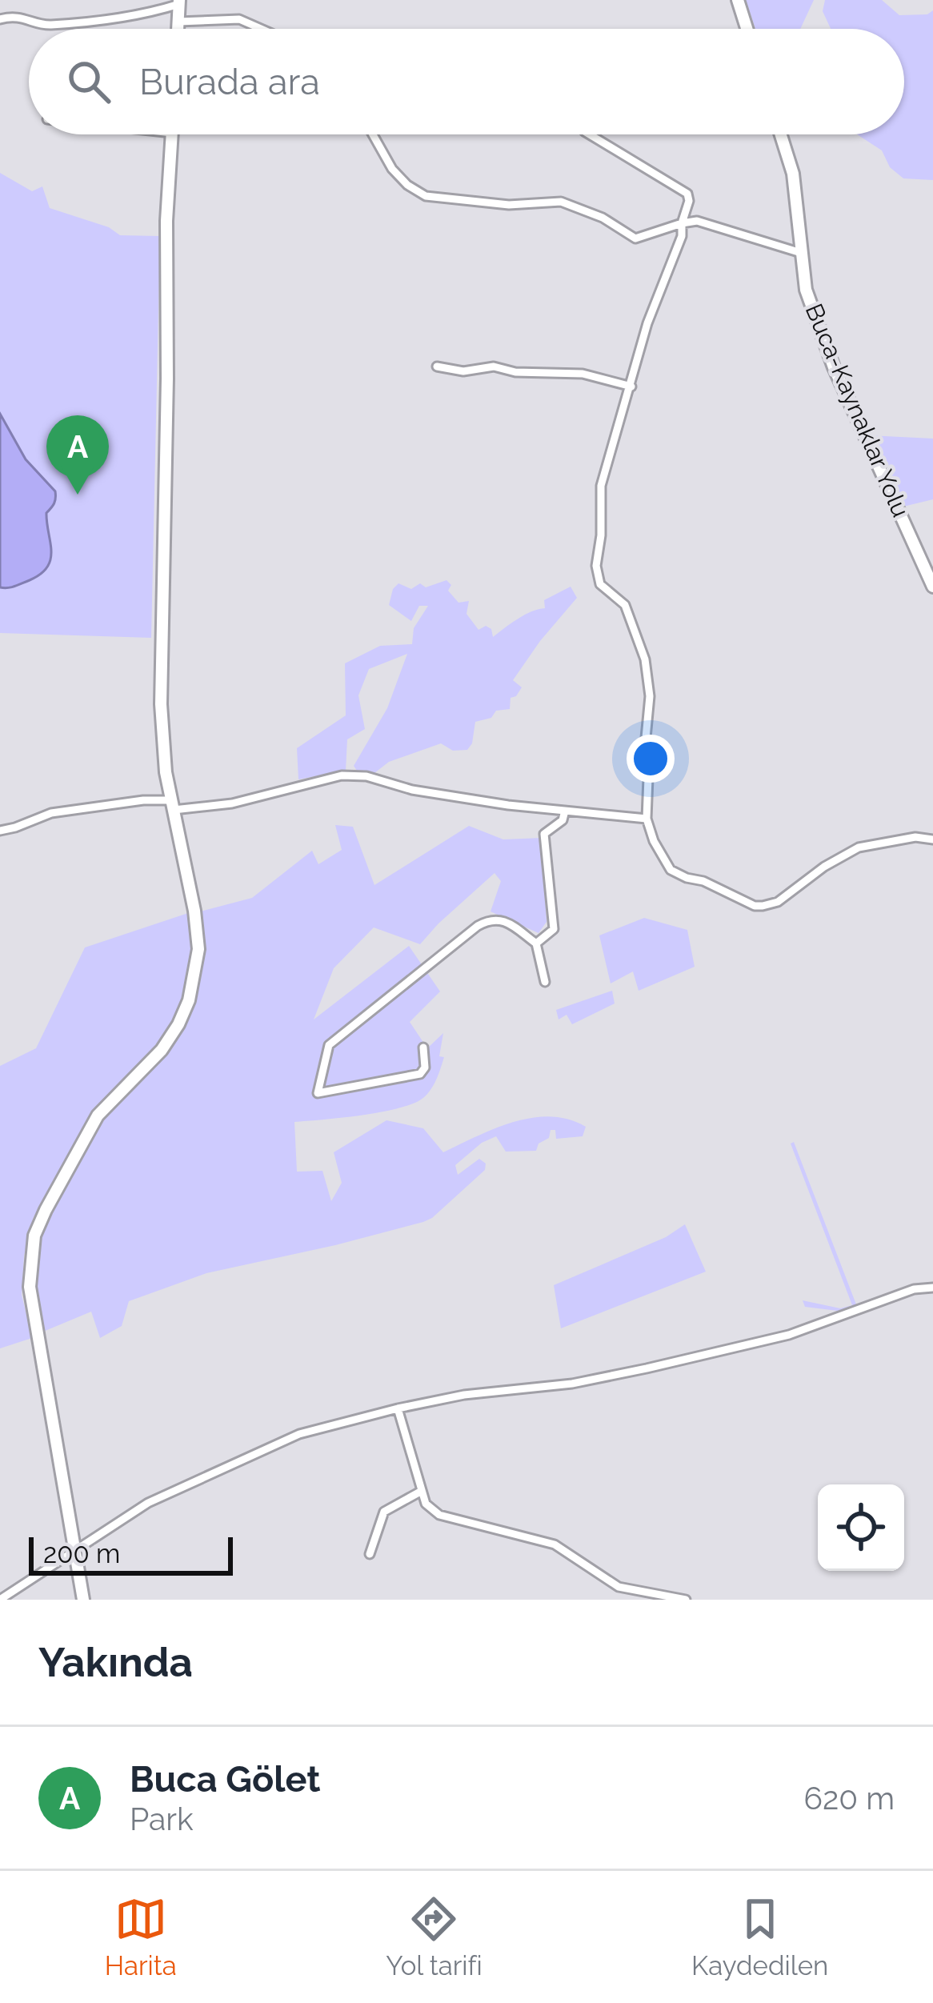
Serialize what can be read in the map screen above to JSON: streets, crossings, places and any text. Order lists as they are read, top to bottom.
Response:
{
  "streets": {
    "street": ["Buca-Kaynaklar Yolu"]
  },
  "scale_bar": "200 m",
  "page": {
    "search": "Burada ara",
    "pins": "A",
    "scale": "200 m",
    "heading": "Yakında",
    "list": [
      {
        "mark": "A",
        "name": "Buca Gölet",
        "note": "Park",
        "value": "620 m"
      }
    ],
    "nav": ["Harita", "Yol tarifi", "Kaydedilen"]
  }
}
